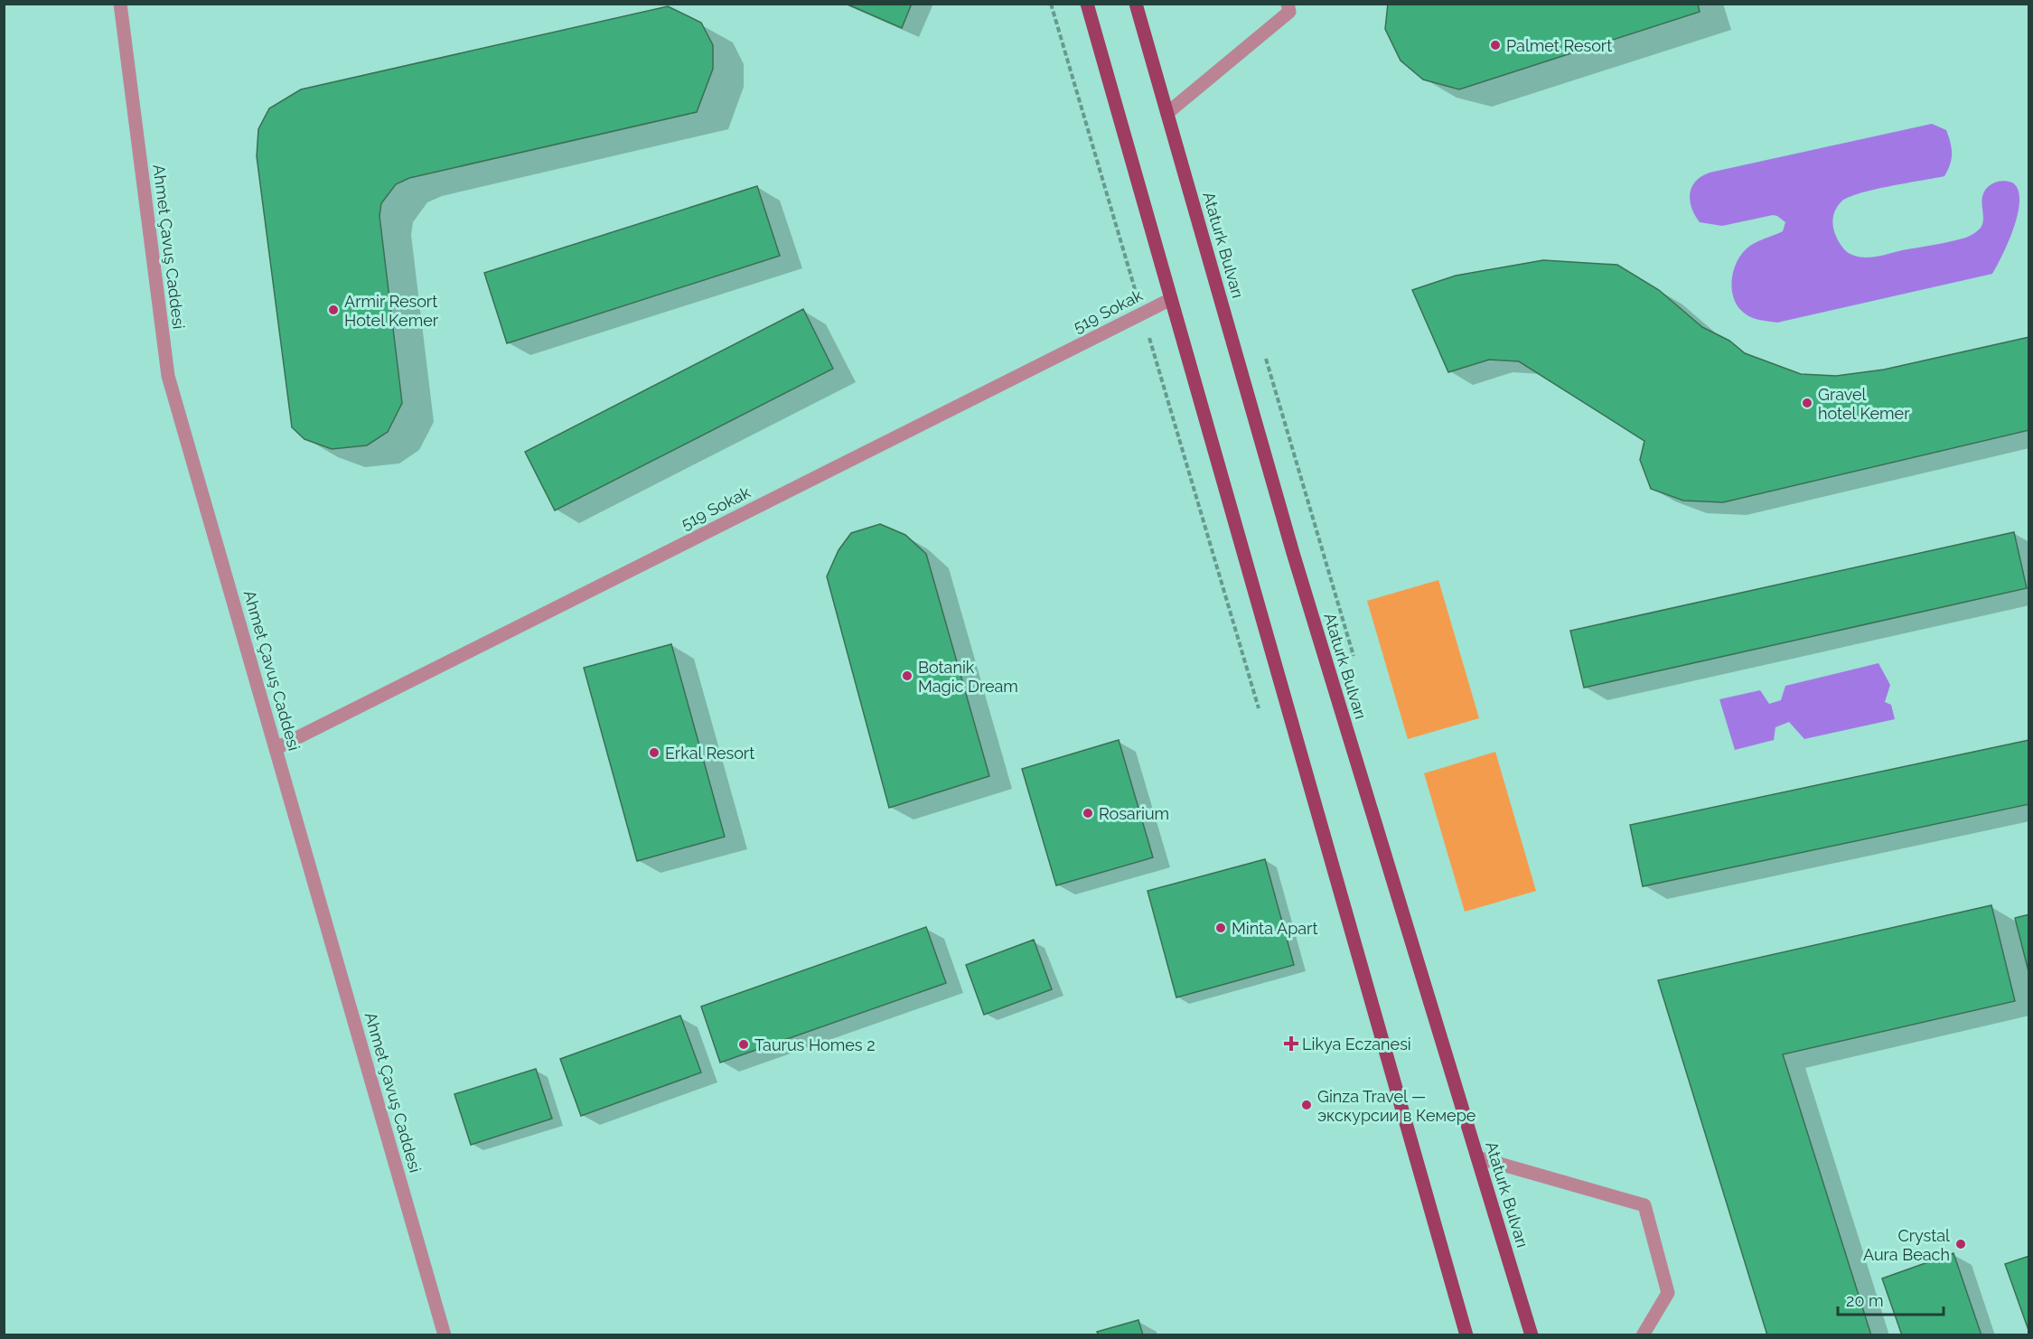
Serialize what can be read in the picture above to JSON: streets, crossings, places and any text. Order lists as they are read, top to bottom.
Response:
{
  "streets": {
    "main road": ["Ataturk Bulvarı"],
    "street": ["Ahmet Çavuş Caddesi", "519 Sokak"]
  },
  "crossings": [
    ["Ahmet Çavuş Caddesi", "519 Sokak"]
  ],
  "places": {
    "other": [
      "Palmet Resort",
      "Armir Resort Hotel Kemer",
      "Gravel hotel Kemer",
      "Botanik Magic Dream",
      "Erkal Resort",
      "Rosarium",
      "Minta Apart",
      "Taurus Homes 2",
      "Ginza Travel — экскурсии в Кемере",
      "Crystal Aura Beach"
    ],
    "health": ["Likya Eczanesi"]
  },
  "scale_bar": "20 m"
}
